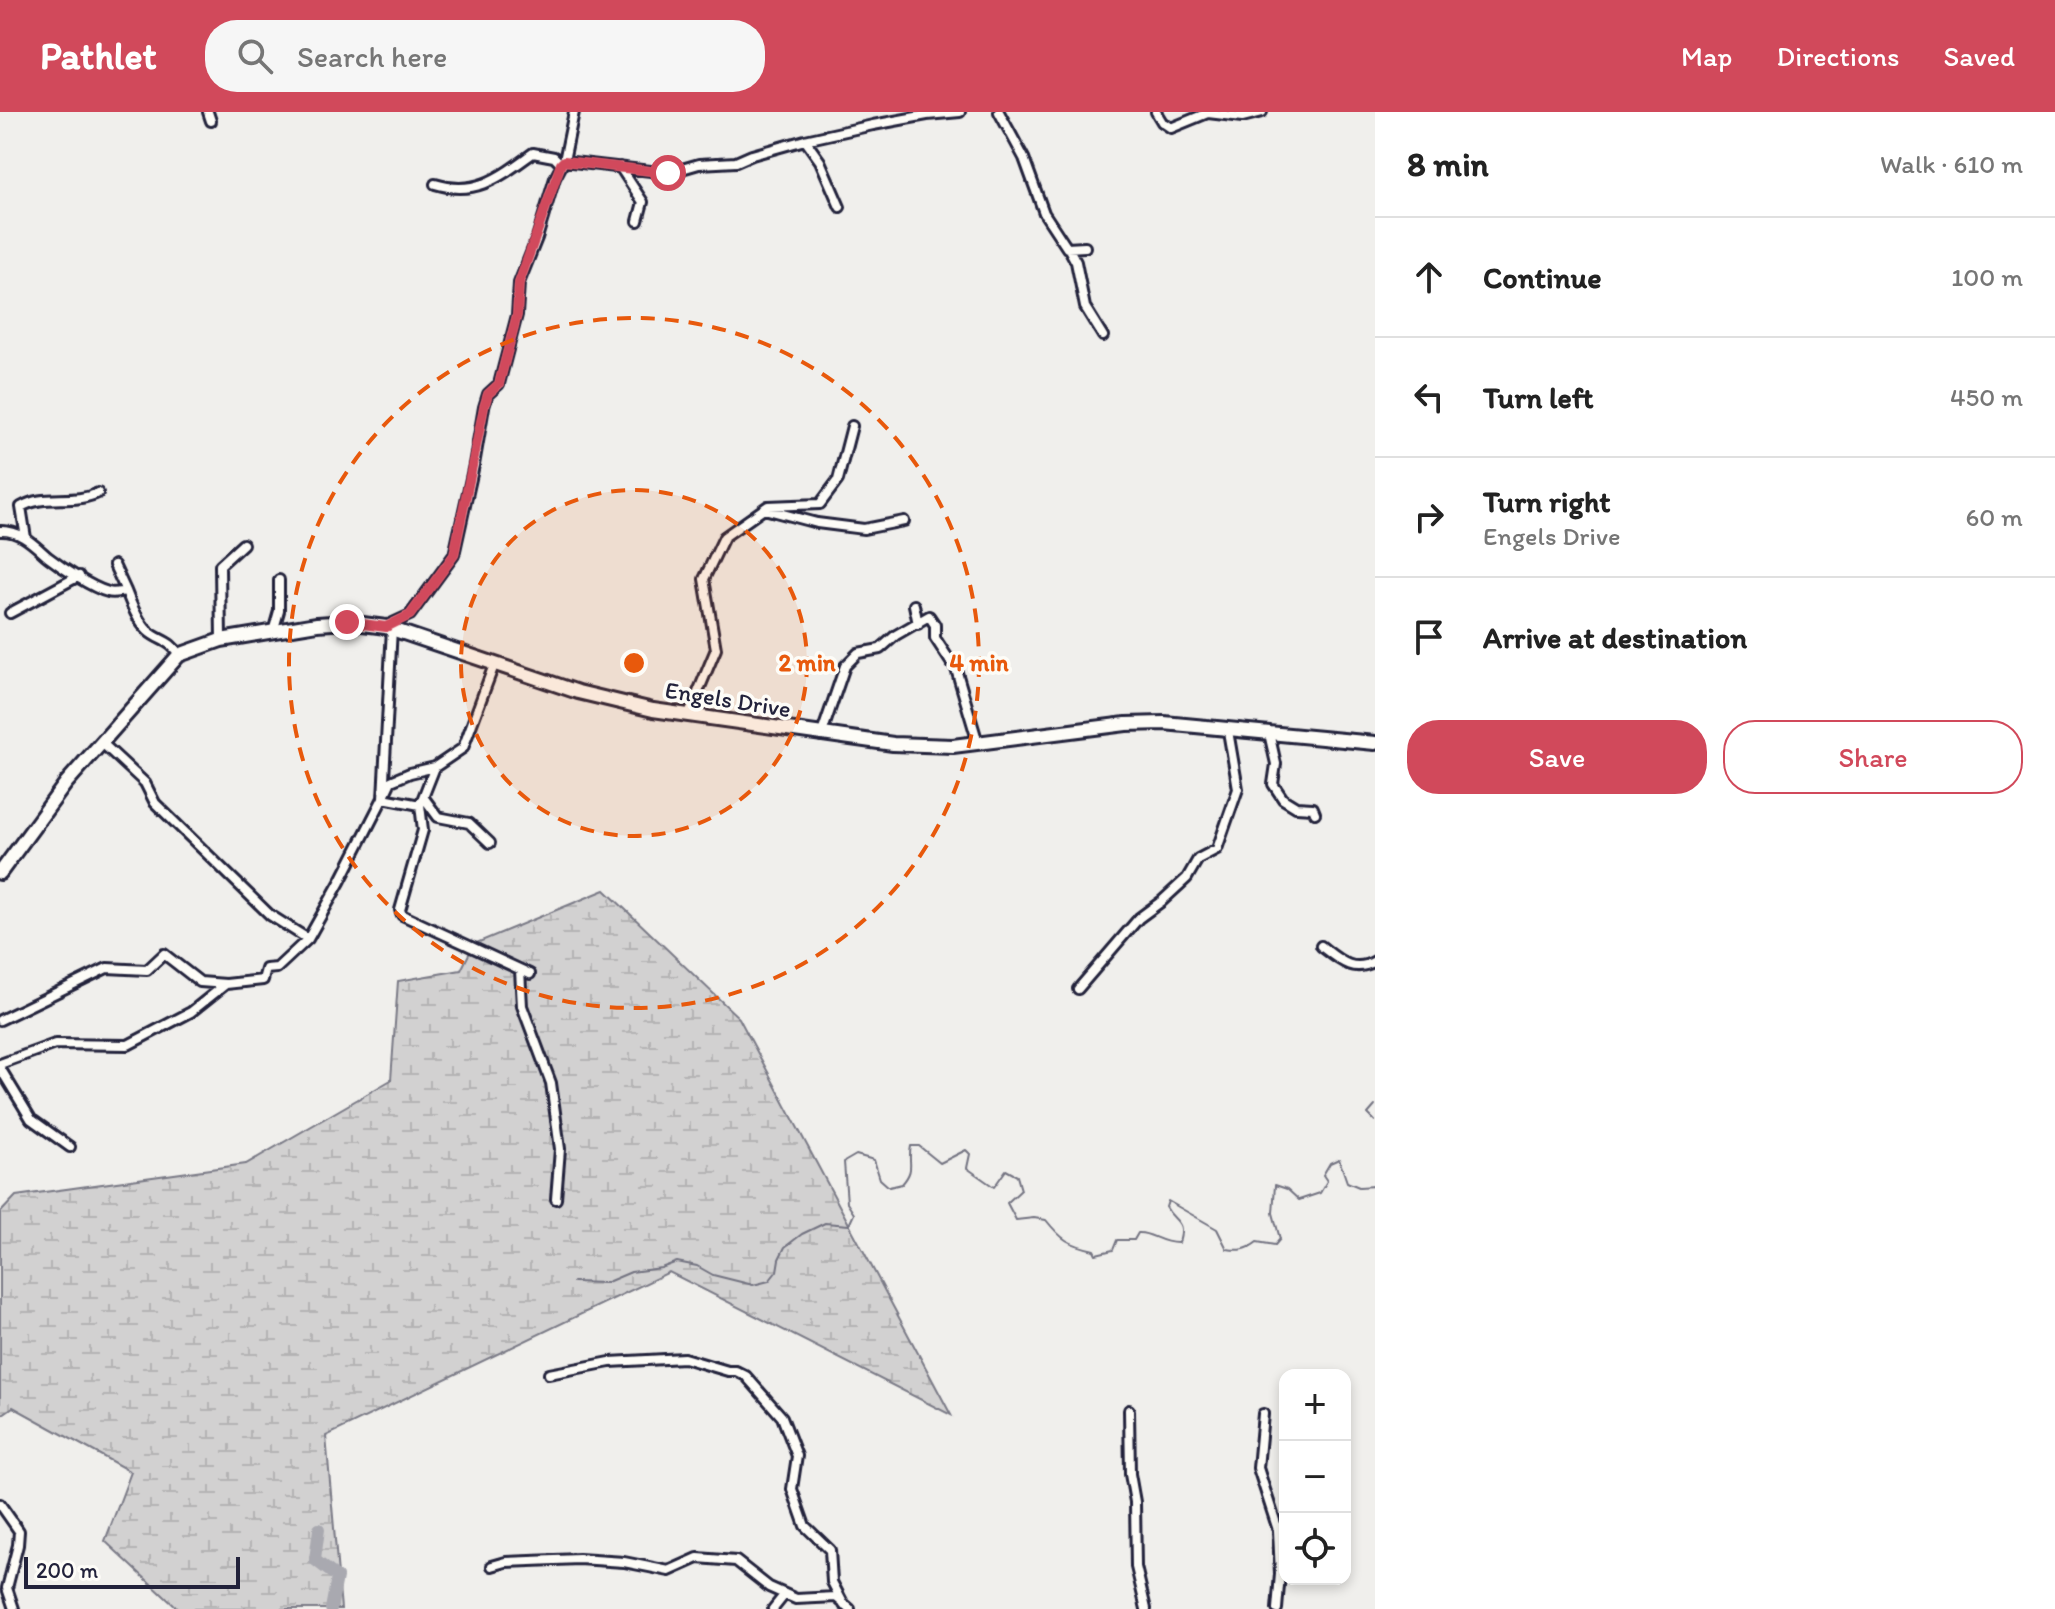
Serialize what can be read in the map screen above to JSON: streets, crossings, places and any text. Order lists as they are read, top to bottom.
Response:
{
  "streets": {
    "street": ["Engels Drive"]
  },
  "scale_bar": "200 m",
  "page": {
    "header": "Pathlet",
    "search": "Search here",
    "nav": ["Map", "Directions", "Saved"],
    "heading": ["8 min", "Walk · 610 m"],
    "list": [
      ["Continue", "100 m"],
      ["Turn left", "450 m"],
      ["Turn right", "Engels Drive", "60 m"],
      "Arrive at destination"
    ],
    "buttons": ["Save", "Share"],
    "map_buttons": ["+", "−"],
    "scale": "200 m"
  },
  "rings": ["2 min", "4 min"]
}
